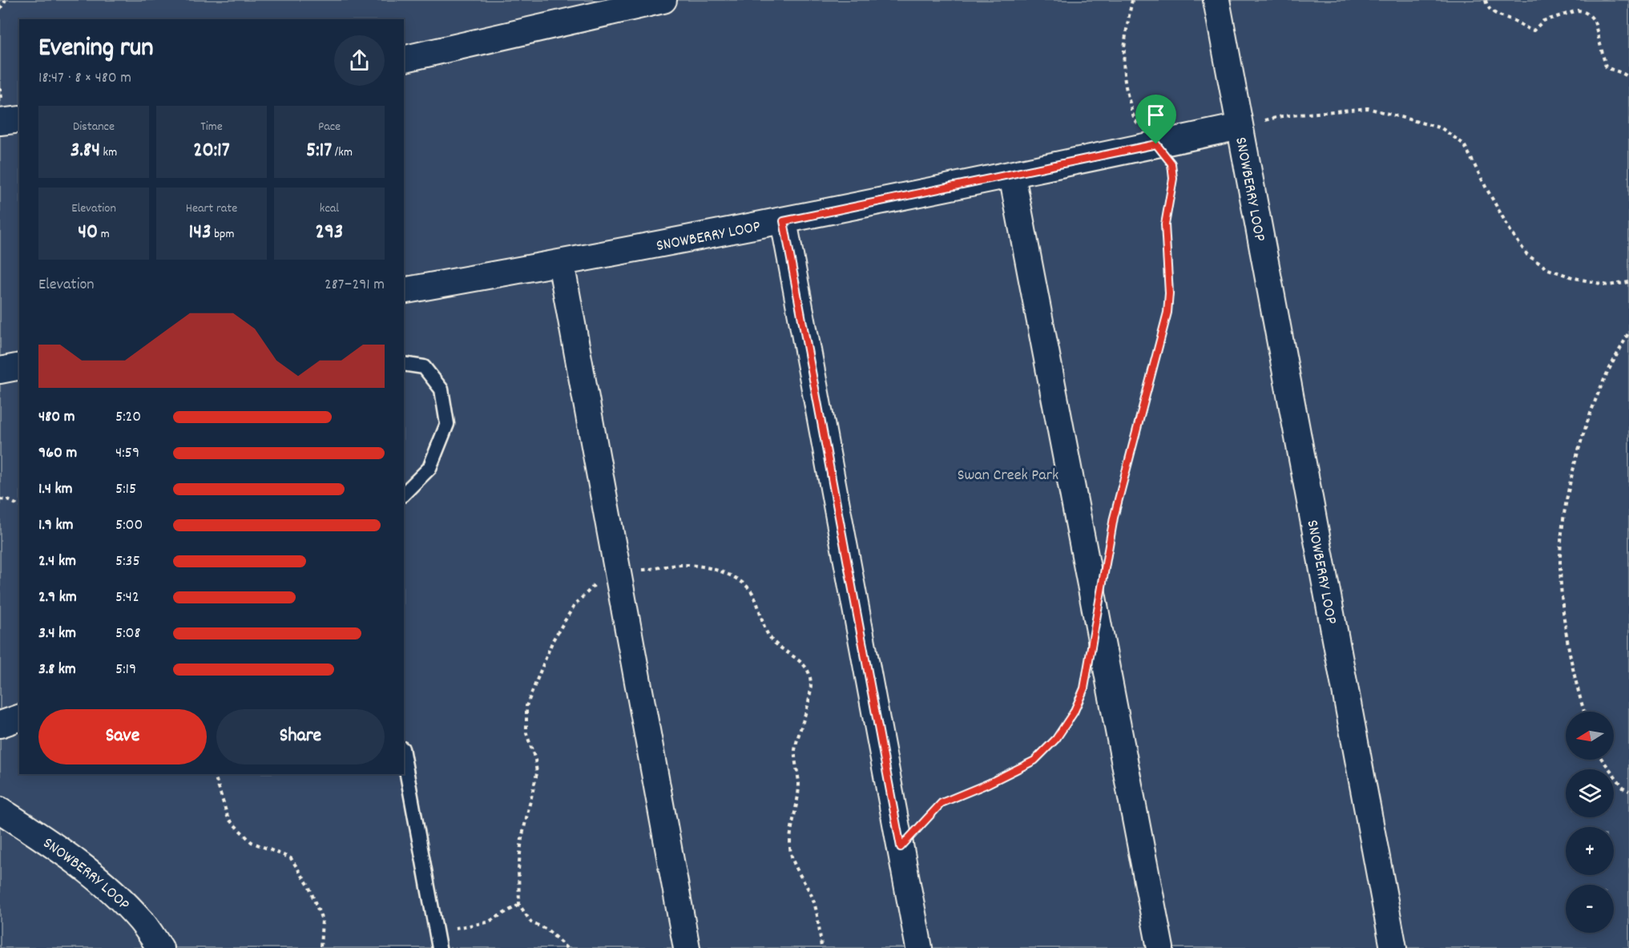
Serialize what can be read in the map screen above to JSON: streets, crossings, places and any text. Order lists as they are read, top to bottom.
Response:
{
  "streets": {
    "street": ["SNOWBERRY LOOP"]
  },
  "parks": ["Swan Creek Park"],
  "north": "left",
  "page": {
    "heading": ["Evening run", "18:47 · 8 × 480 m"],
    "stats": [
      ["Distance", "3.84 km"],
      ["Time", "20:17"],
      ["Pace", "5:17 /km"],
      ["Elevation", "40 m"],
      ["Heart rate", "143 bpm"],
      ["kcal", "293"]
    ],
    "chart": ["Elevation", "287–291 m"],
    "list": [
      {
        "name": "480 m",
        "note": "5:20"
      },
      {
        "name": "960 m",
        "note": "4:59"
      },
      {
        "name": "1.4 km",
        "note": "5:15"
      },
      {
        "name": "1.9 km",
        "note": "5:00"
      },
      {
        "name": "2.4 km",
        "note": "5:35"
      },
      {
        "name": "2.9 km",
        "note": "5:42"
      },
      {
        "name": "3.4 km",
        "note": "5:08"
      },
      {
        "name": "3.8 km",
        "note": "5:19"
      }
    ],
    "buttons": ["Save", "Share"],
    "map_buttons": ["+", "−"]
  }
}
